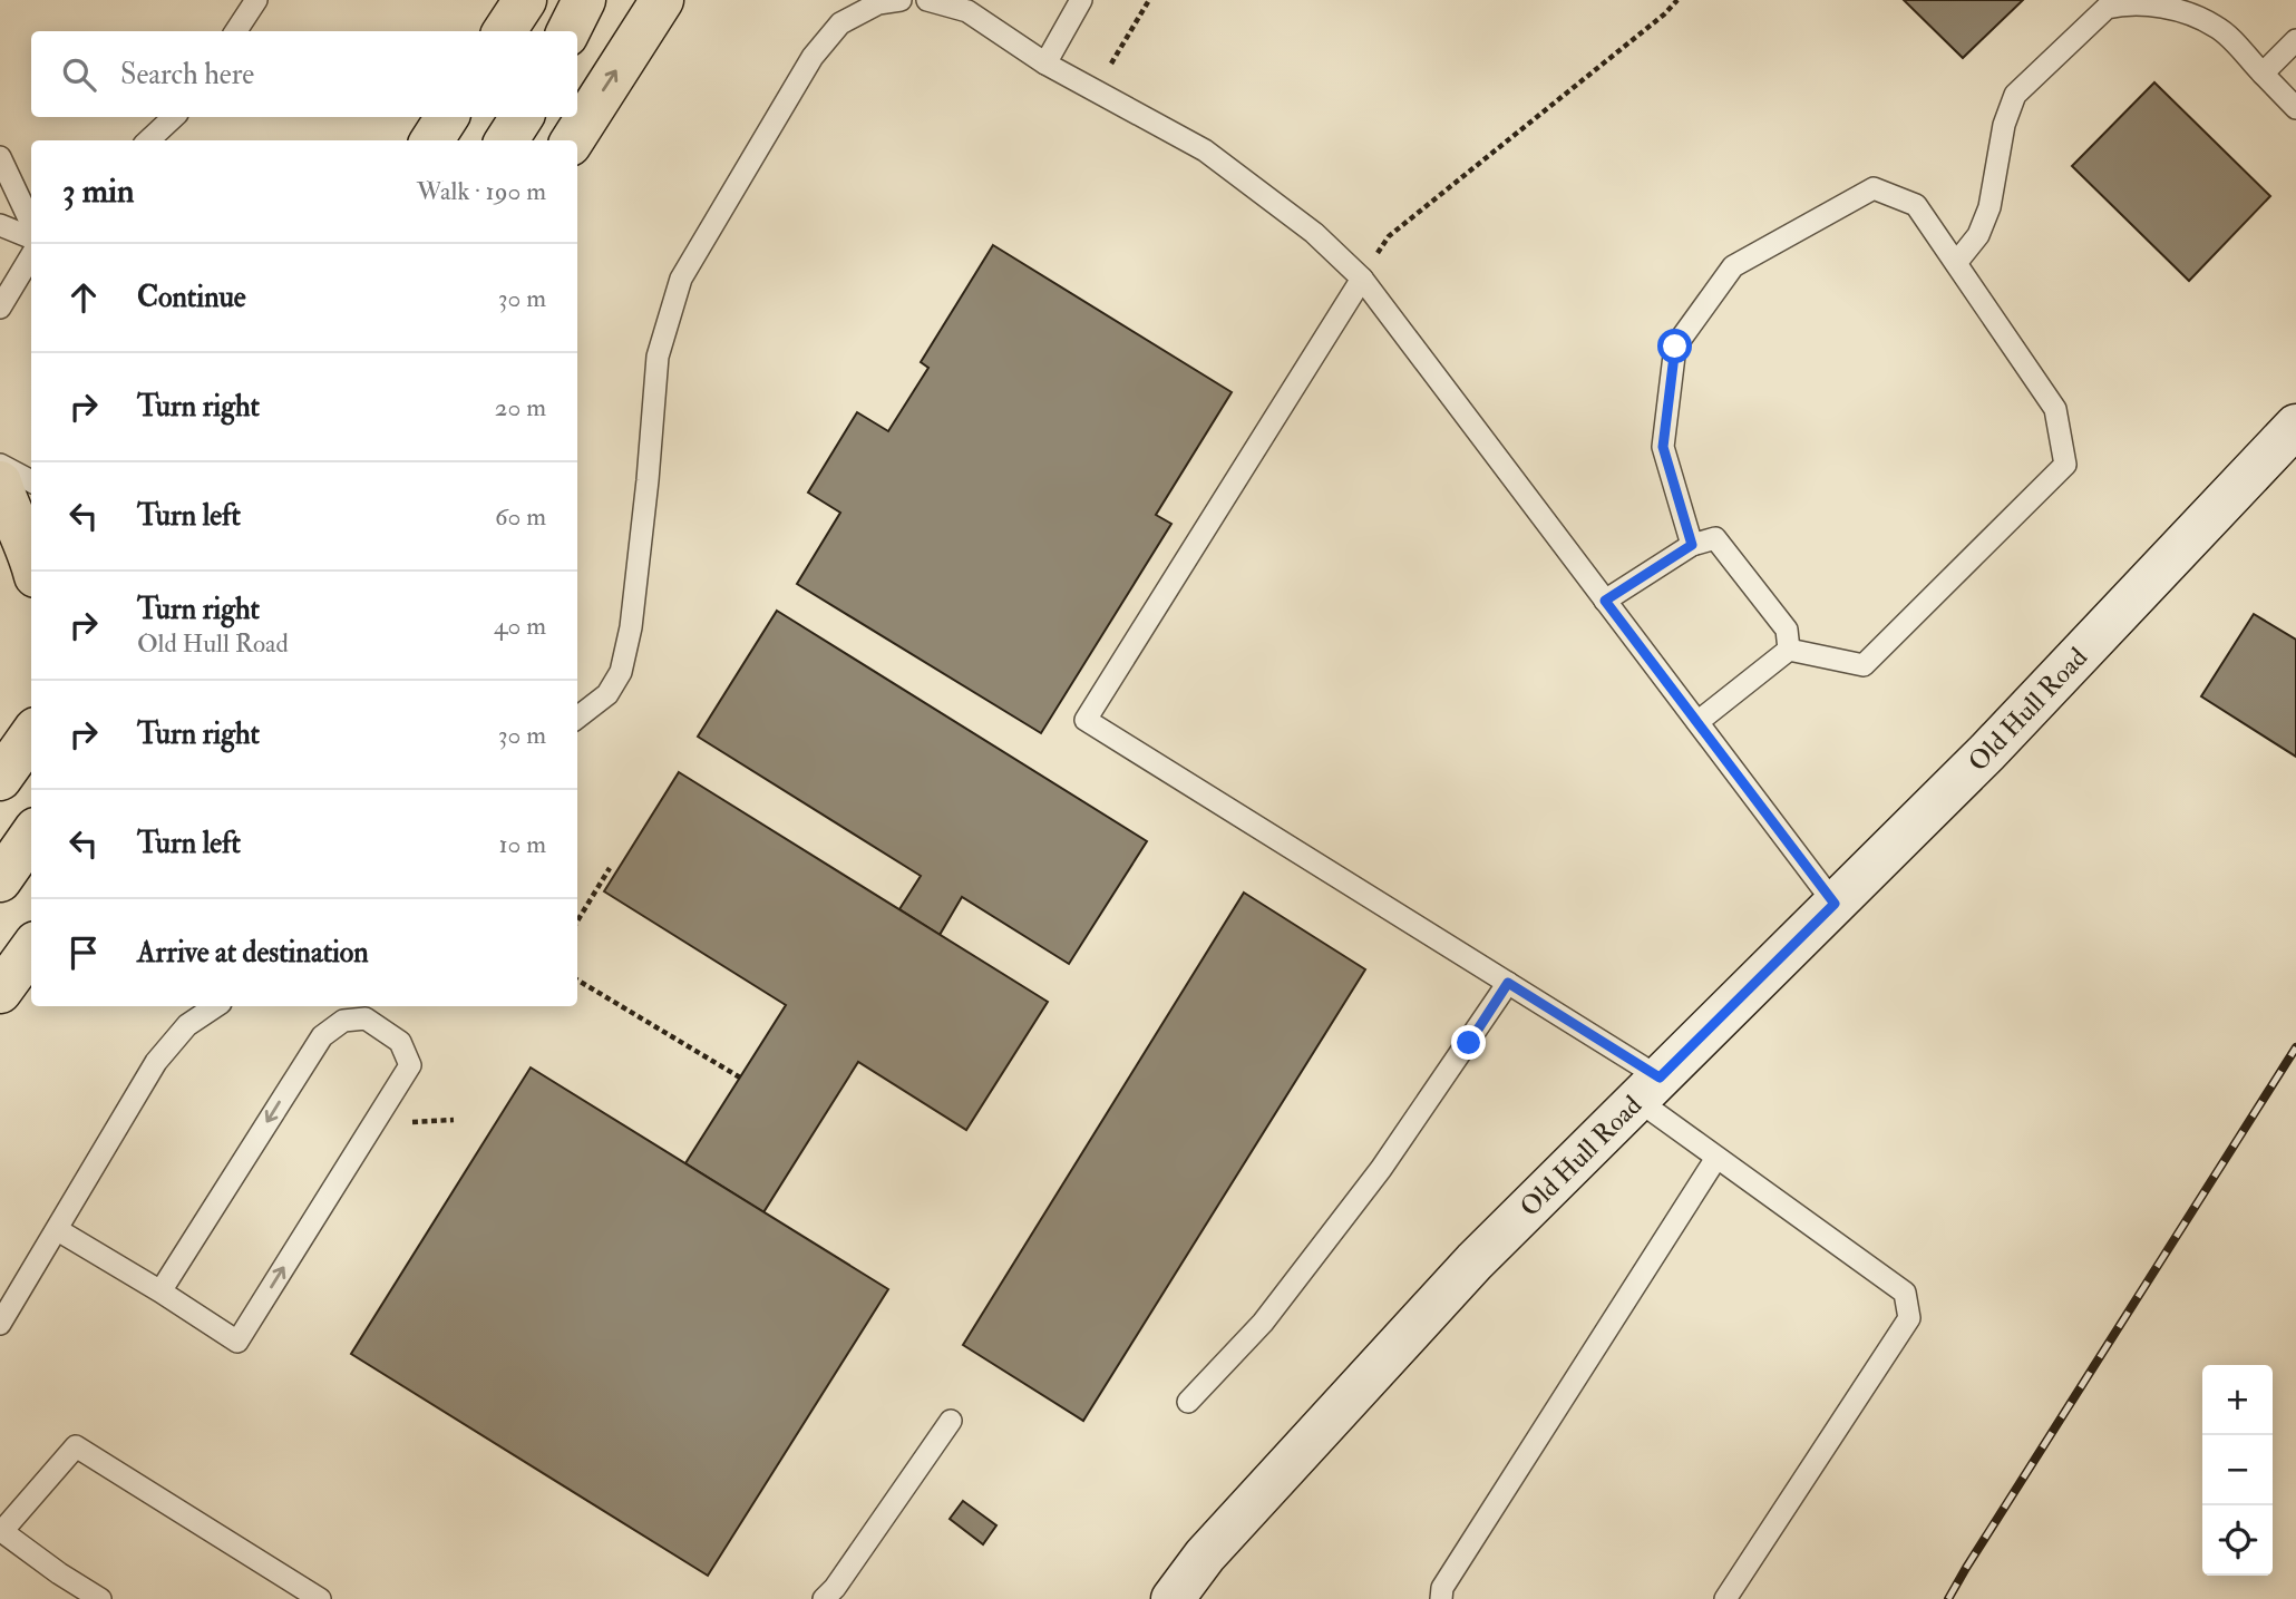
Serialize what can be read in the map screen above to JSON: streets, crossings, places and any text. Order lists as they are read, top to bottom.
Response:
{
  "streets": {
    "main road": ["Old Hull Road"]
  },
  "page": {
    "search": "Search here",
    "heading": ["3 min", "Walk · 190 m"],
    "list": [
      ["Continue", "30 m"],
      ["Turn right", "20 m"],
      ["Turn left", "60 m"],
      ["Turn right", "Old Hull Road", "40 m"],
      ["Turn right", "30 m"],
      ["Turn left", "10 m"],
      "Arrive at destination"
    ],
    "map_buttons": ["+", "−"]
  }
}
